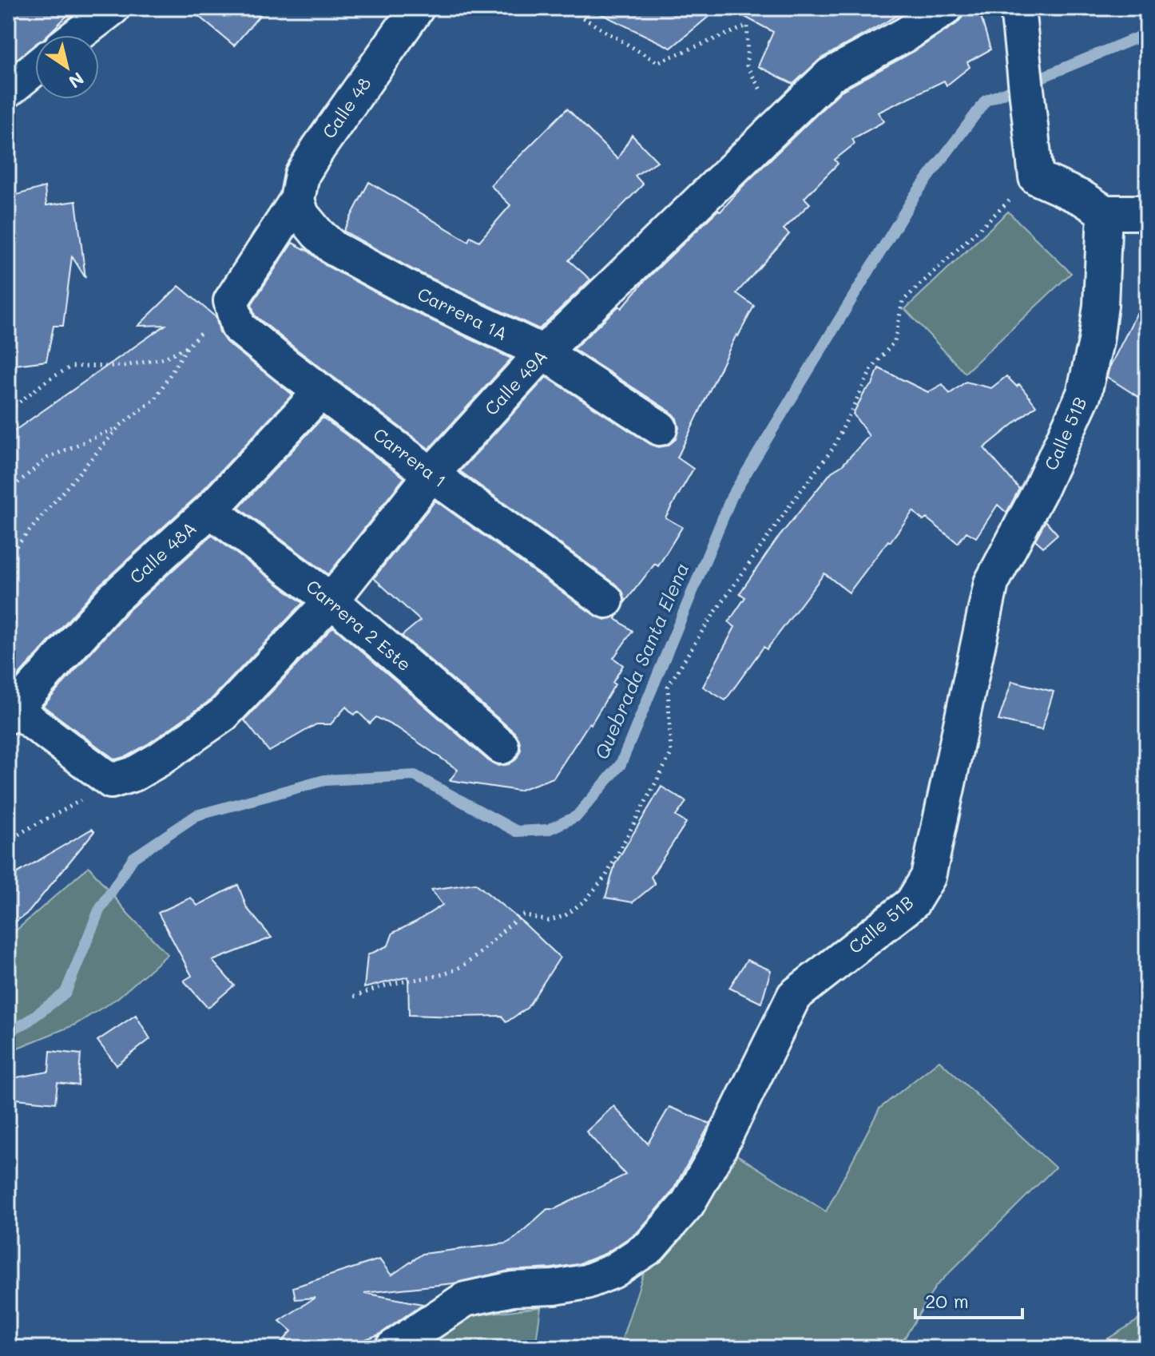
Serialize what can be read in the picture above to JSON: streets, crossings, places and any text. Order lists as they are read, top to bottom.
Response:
{
  "streets": {
    "street": [
      "Calle 48",
      "Carrera 1A",
      "Calle 49A",
      "Calle 51B",
      "Carrera 1",
      "Calle 48A",
      "Carrera 2 Este"
    ]
  },
  "crossings": [
    ["Calle 48", "Carrera 1A"],
    ["Calle 48", "Carrera 1"],
    ["Carrera 1A", "Calle 49A"],
    ["Calle 49A", "Carrera 1"],
    ["Calle 49A", "Carrera 2 Este"],
    ["Carrera 1", "Calle 48A"],
    ["Calle 48A", "Carrera 2 Este"]
  ],
  "water": ["Quebrada Santa Elena"],
  "scale_bar": "20 m",
  "north": "bottom right"
}
